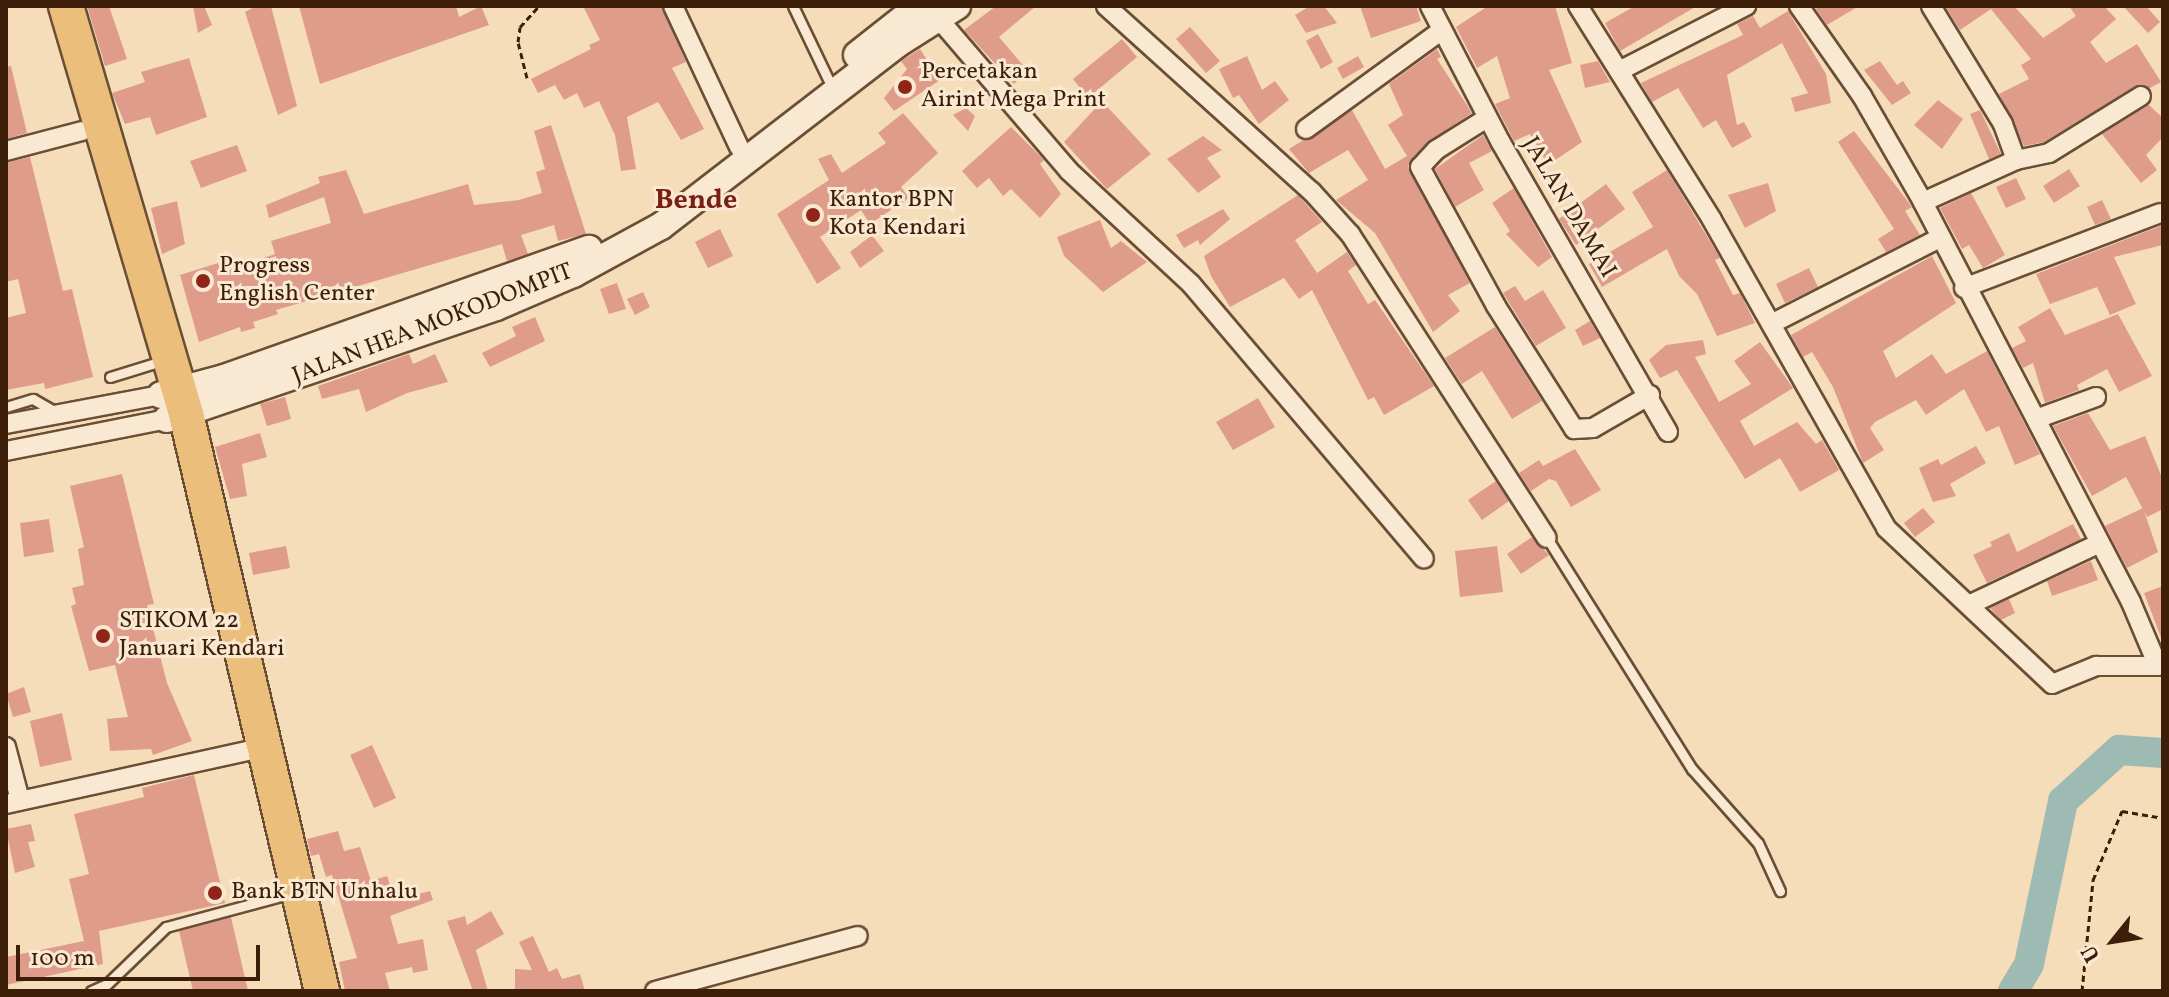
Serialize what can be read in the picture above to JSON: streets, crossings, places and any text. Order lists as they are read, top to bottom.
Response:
{
  "streets": {
    "street": ["JALAN DAMAI", "JALAN HEA MOKODOMPIT"]
  },
  "districts": ["Bende"],
  "places": [
    "Percetakan Airint Mega Print",
    "Kantor BPN Kota Kendari",
    "Progress English Center",
    "STIKOM 22 Januari Kendari",
    "Bank BTN Unhalu"
  ],
  "scale_bar": "100 m",
  "north": "bottom left"
}
